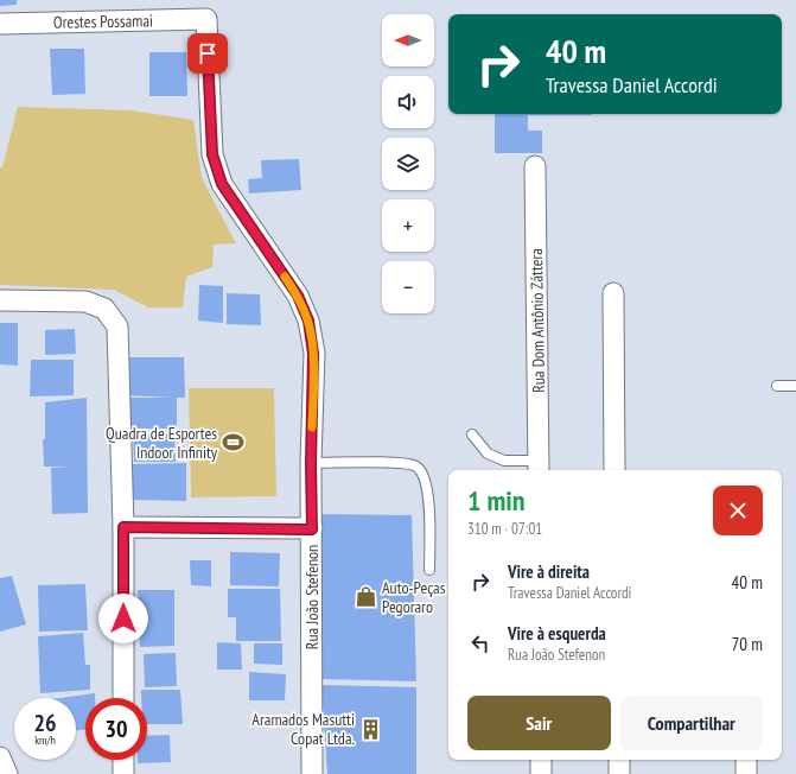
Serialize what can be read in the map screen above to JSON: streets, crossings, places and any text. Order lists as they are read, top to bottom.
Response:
{
  "streets": {
    "street": ["Orestes Possamai", "Rua Dom Antônio Záttera", "Rua João Stefenon"]
  },
  "crossings": [
    ["Orestes Possamai", "Rua João Stefenon"]
  ],
  "places": {
    "sports": ["Quadra de Esportes Indoor Infinity"],
    "shop": ["Auto-Peças Pegoraro"],
    "building": ["Aramados Masutti Copat Ltda."]
  },
  "north": "left",
  "page": {
    "map_buttons": ["+", "−"],
    "turn": ["40 m", "Travessa Daniel Accordi"],
    "heading": ["1 min", "310 m · 07:01"],
    "list": [
      {
        "name": "Vire à direita",
        "note": "Travessa Daniel Accordi",
        "value": "40 m"
      },
      {
        "name": "Vire à esquerda",
        "note": "Rua João Stefenon",
        "value": "70 m"
      }
    ],
    "buttons": ["Sair", "Compartilhar"],
    "speed": "26 km/h",
    "limit": "30"
  }
}
